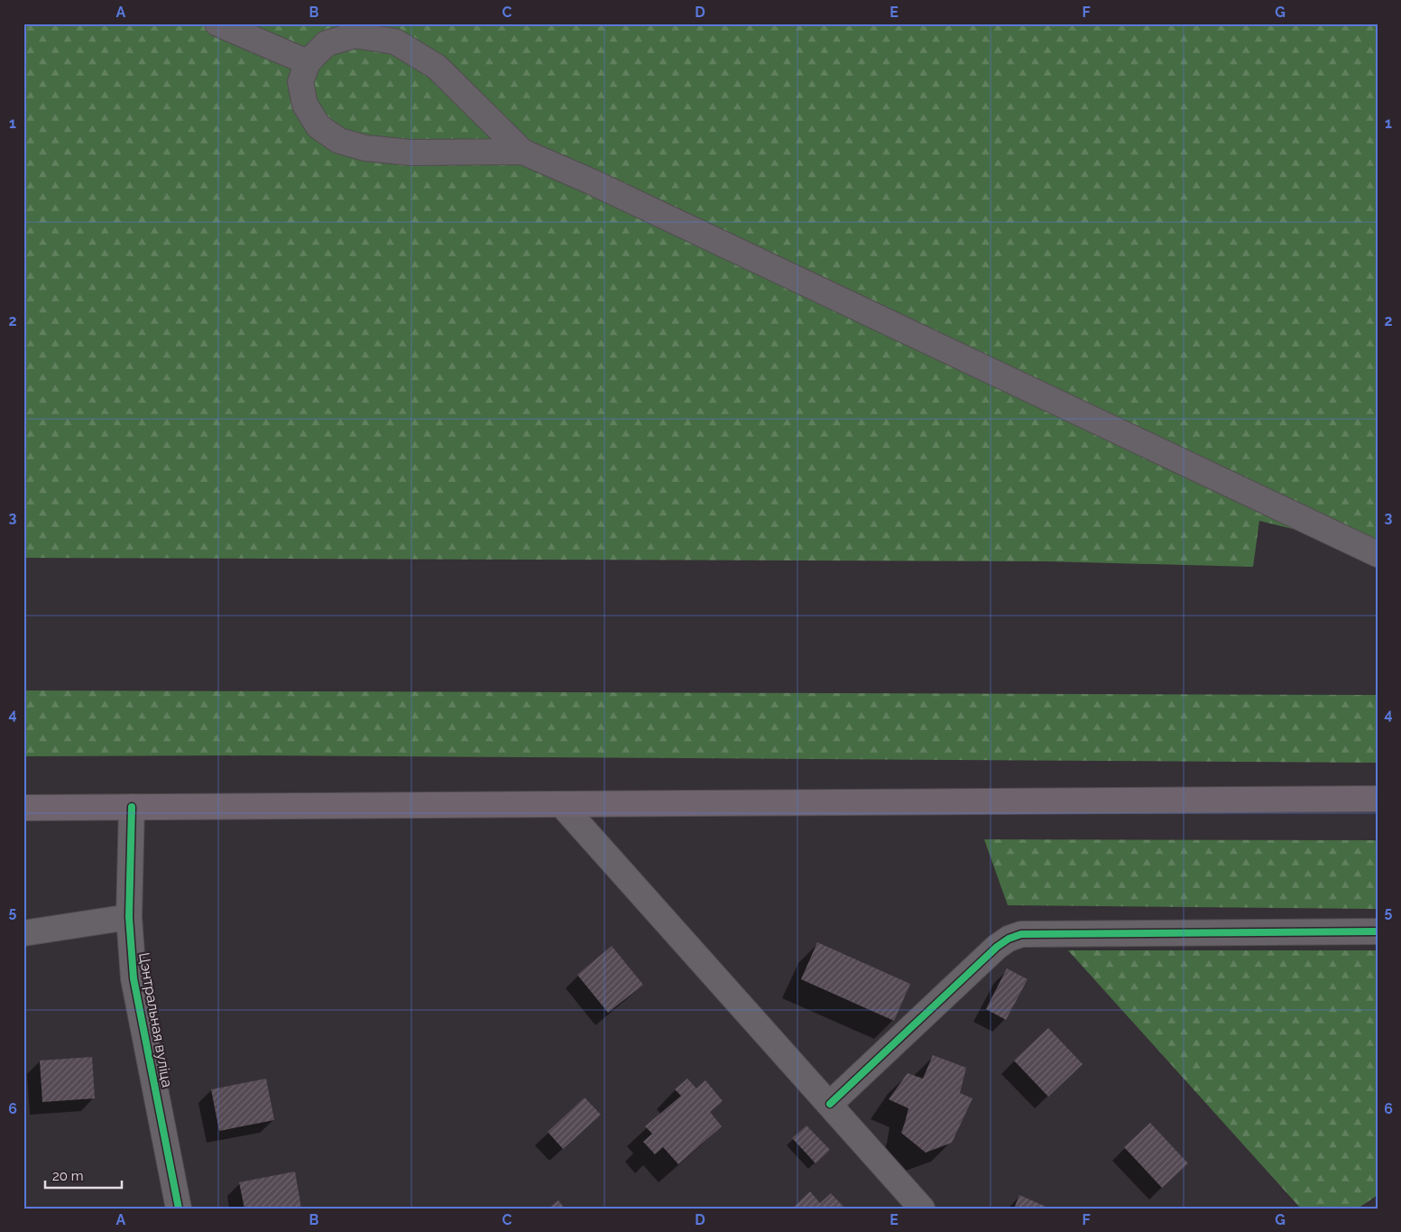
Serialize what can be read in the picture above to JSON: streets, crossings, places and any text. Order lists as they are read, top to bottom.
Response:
{
  "streets": {
    "street": ["Цэнтральная вуліца"]
  },
  "scale_bar": "20 m",
  "grid": {
    "columns": [
      "A",
      "B",
      "C",
      "D",
      "E",
      "F",
      "G"
    ],
    "rows": [
      "1",
      "2",
      "3",
      "4",
      "5",
      "6"
    ]
  }
}
